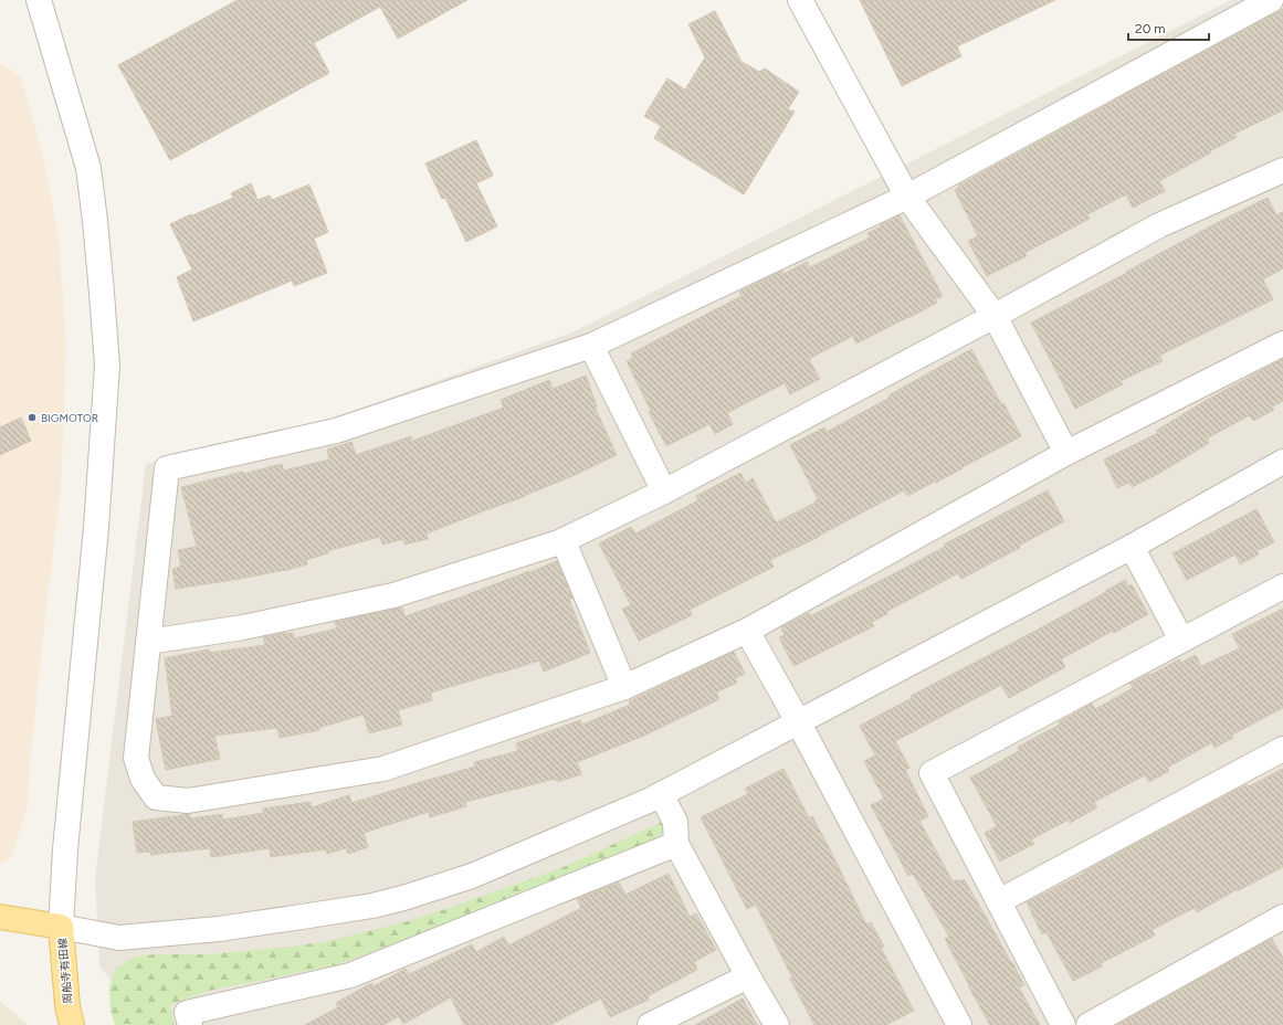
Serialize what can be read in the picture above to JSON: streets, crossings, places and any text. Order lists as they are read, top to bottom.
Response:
{
  "streets": {
    "main road": ["周船寺有田線"]
  },
  "places": ["BIGMOTOR"],
  "scale_bar": "20 m"
}
